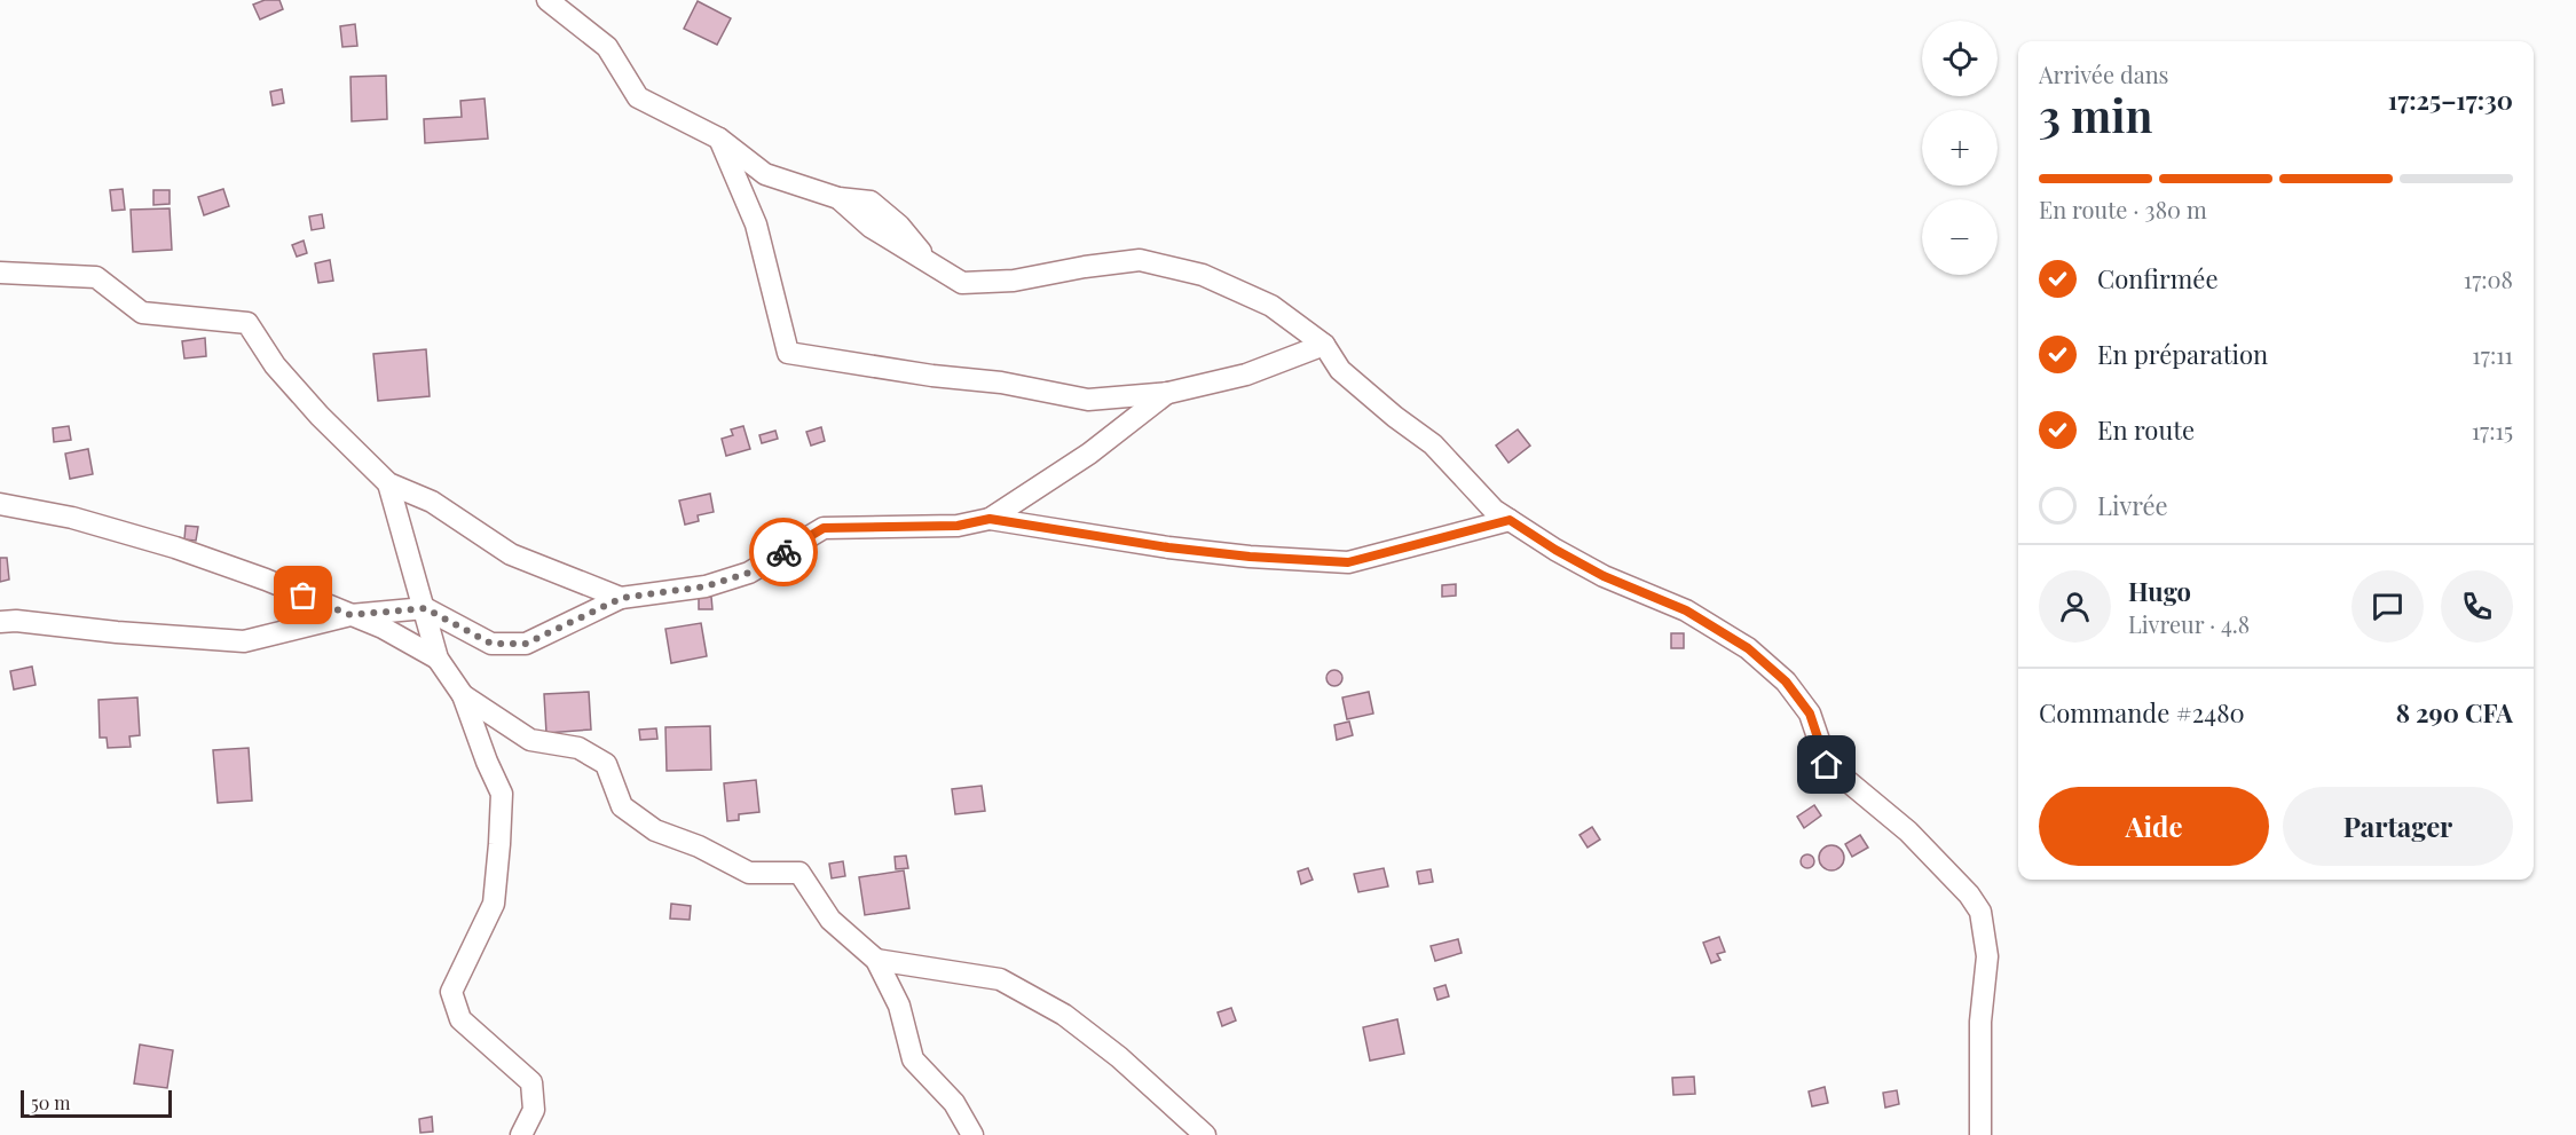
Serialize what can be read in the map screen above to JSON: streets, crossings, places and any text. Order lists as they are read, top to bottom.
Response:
{
  "scale_bar": "50 m",
  "page": {
    "map_buttons": ["+", "−"],
    "heading": ["3 min", "Arrivée dans", "17:25–17:30"],
    "panel": [
      "Hugo",
      "Livreur · 4.8",
      "Commande #2480",
      "8 290 CFA"
    ],
    "bar": "En route · 380 m",
    "list": [
      ["Confirmée", "17:08"],
      ["En préparation", "17:11"],
      ["En route", "17:15"],
      "Livrée"
    ],
    "buttons": ["Aide", "Partager"],
    "scale": "50 m"
  }
}
